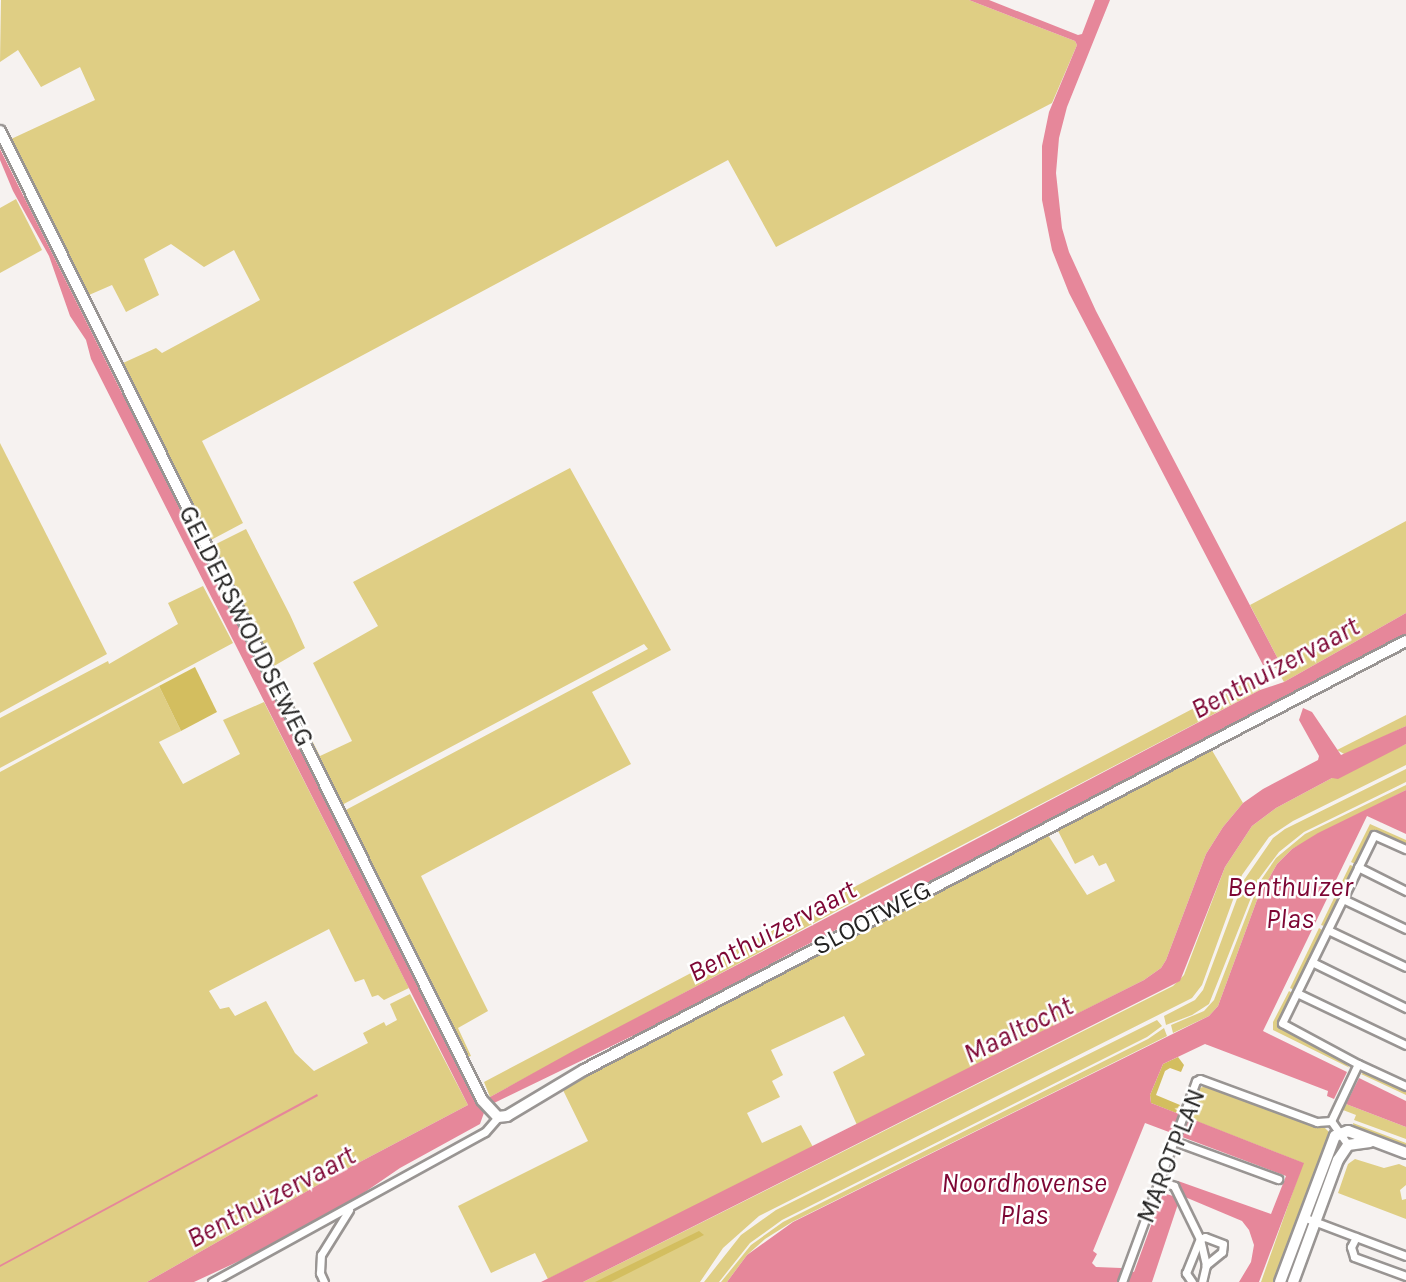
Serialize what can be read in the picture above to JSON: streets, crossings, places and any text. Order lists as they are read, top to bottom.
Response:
{
  "streets": {
    "street": ["GELDERSWOUDSEWEG", "SLOOTWEG", "MAROTPLAN"]
  },
  "crossings": [
    ["GELDERSWOUDSEWEG", "SLOOTWEG"]
  ],
  "water": [
    "Benthuizervaart",
    "Benthuizer Plas",
    "Maaltocht",
    "Noordhovense Plas"
  ]
}
